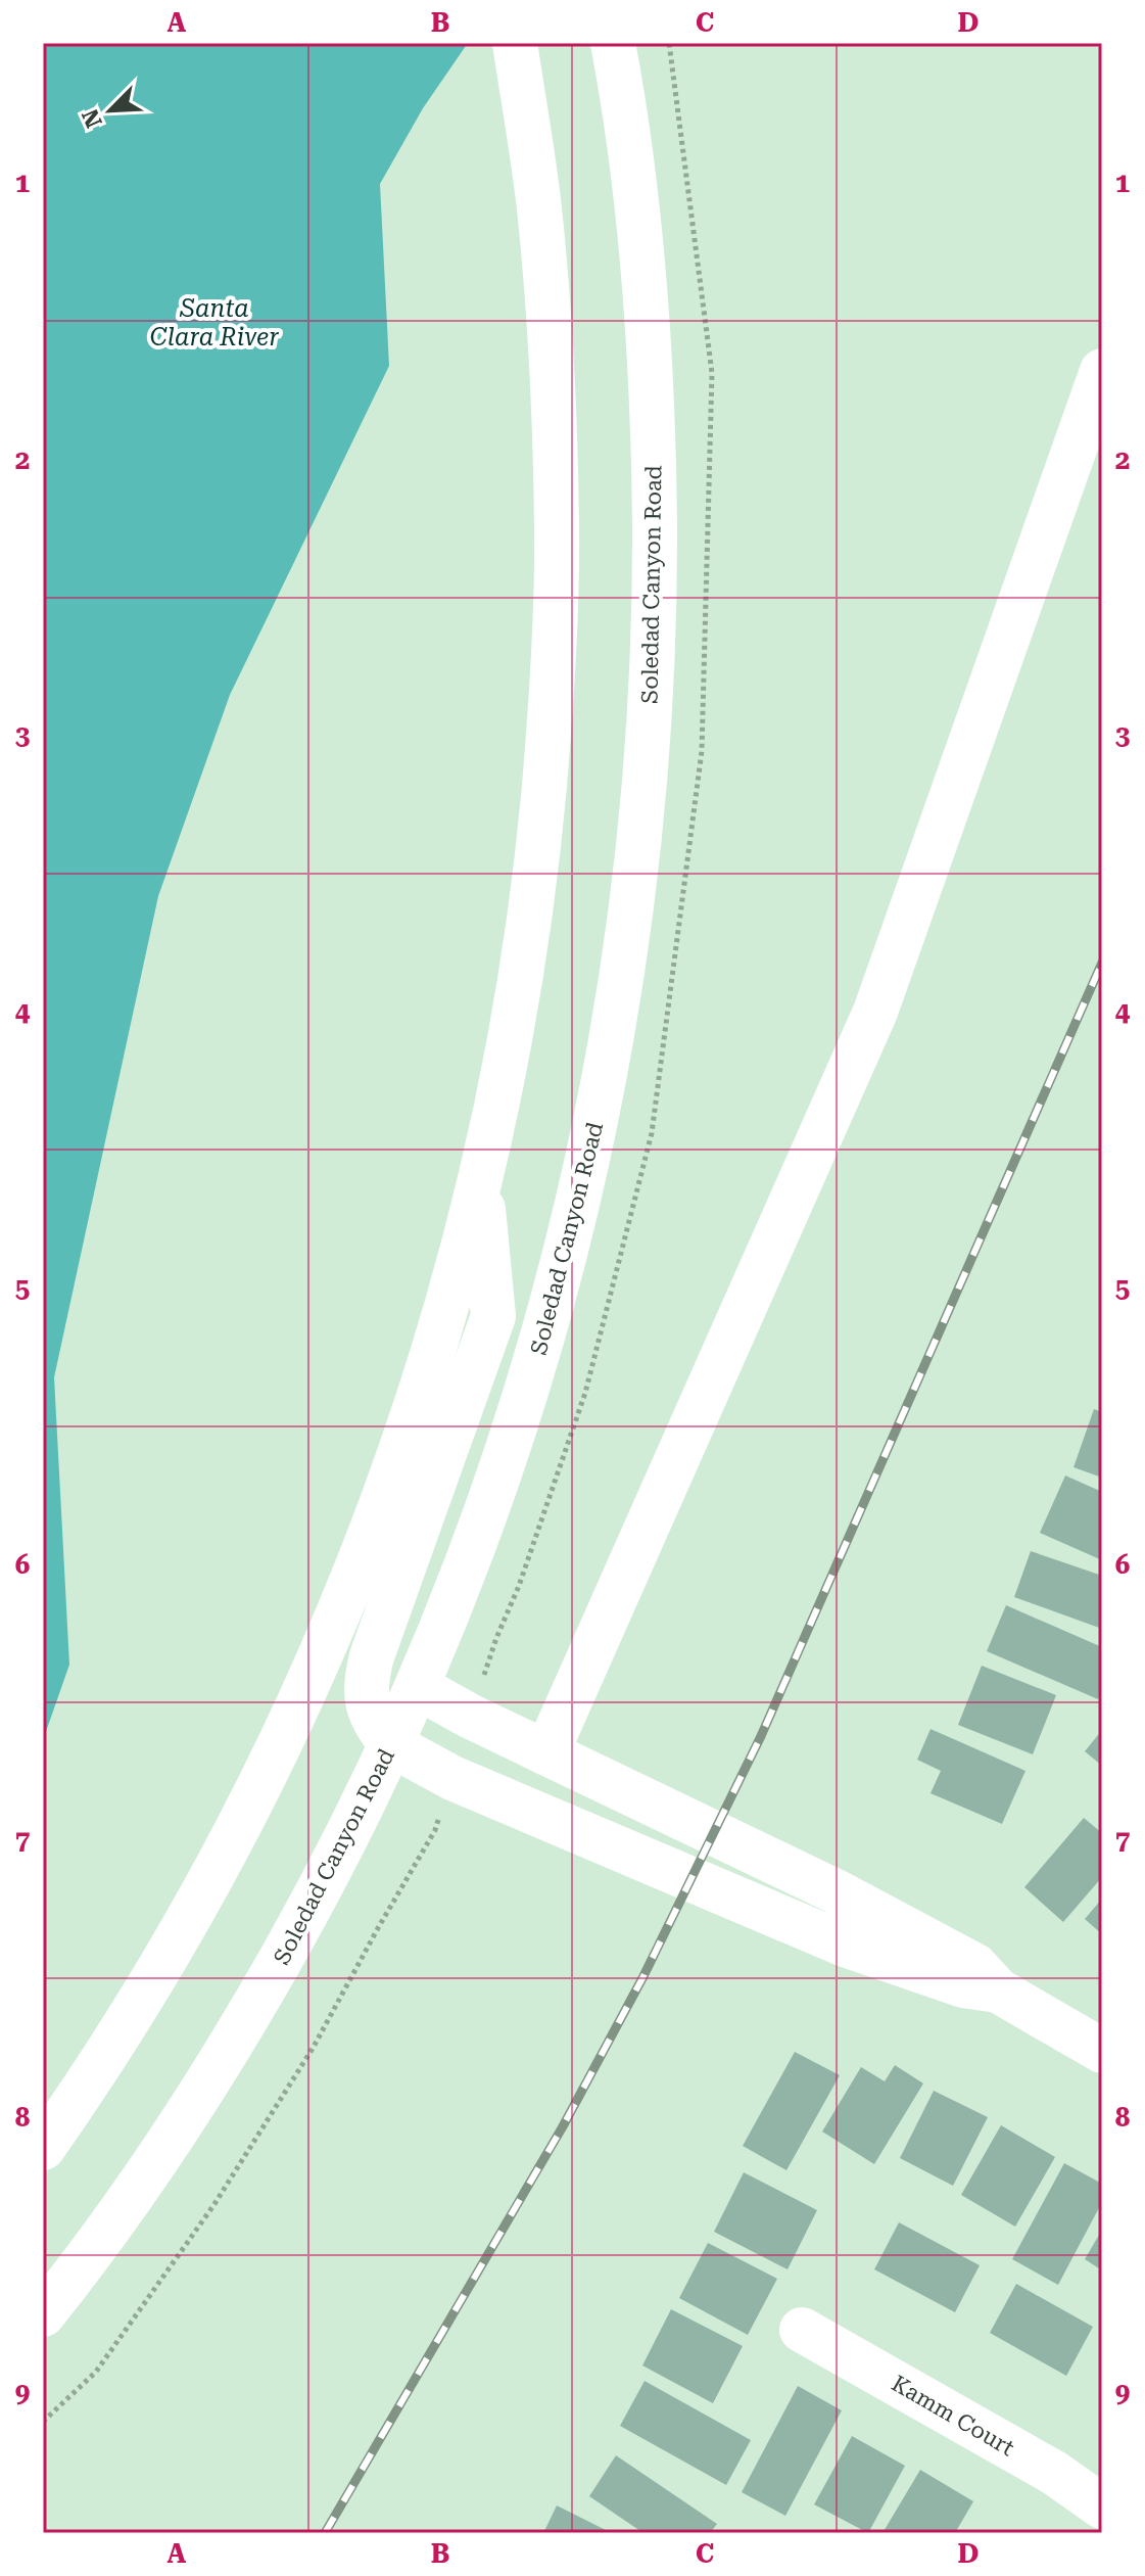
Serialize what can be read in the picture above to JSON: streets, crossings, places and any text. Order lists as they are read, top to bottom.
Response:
{
  "streets": {
    "main road": ["Soledad Canyon Road", "Kamm Court"]
  },
  "water": ["Santa Clara River"],
  "north": "bottom left",
  "grid": {
    "columns": [
      "A",
      "B",
      "C",
      "D"
    ],
    "rows": [
      "1",
      "2",
      "3",
      "4",
      "5",
      "6",
      "7",
      "8",
      "9"
    ]
  }
}
